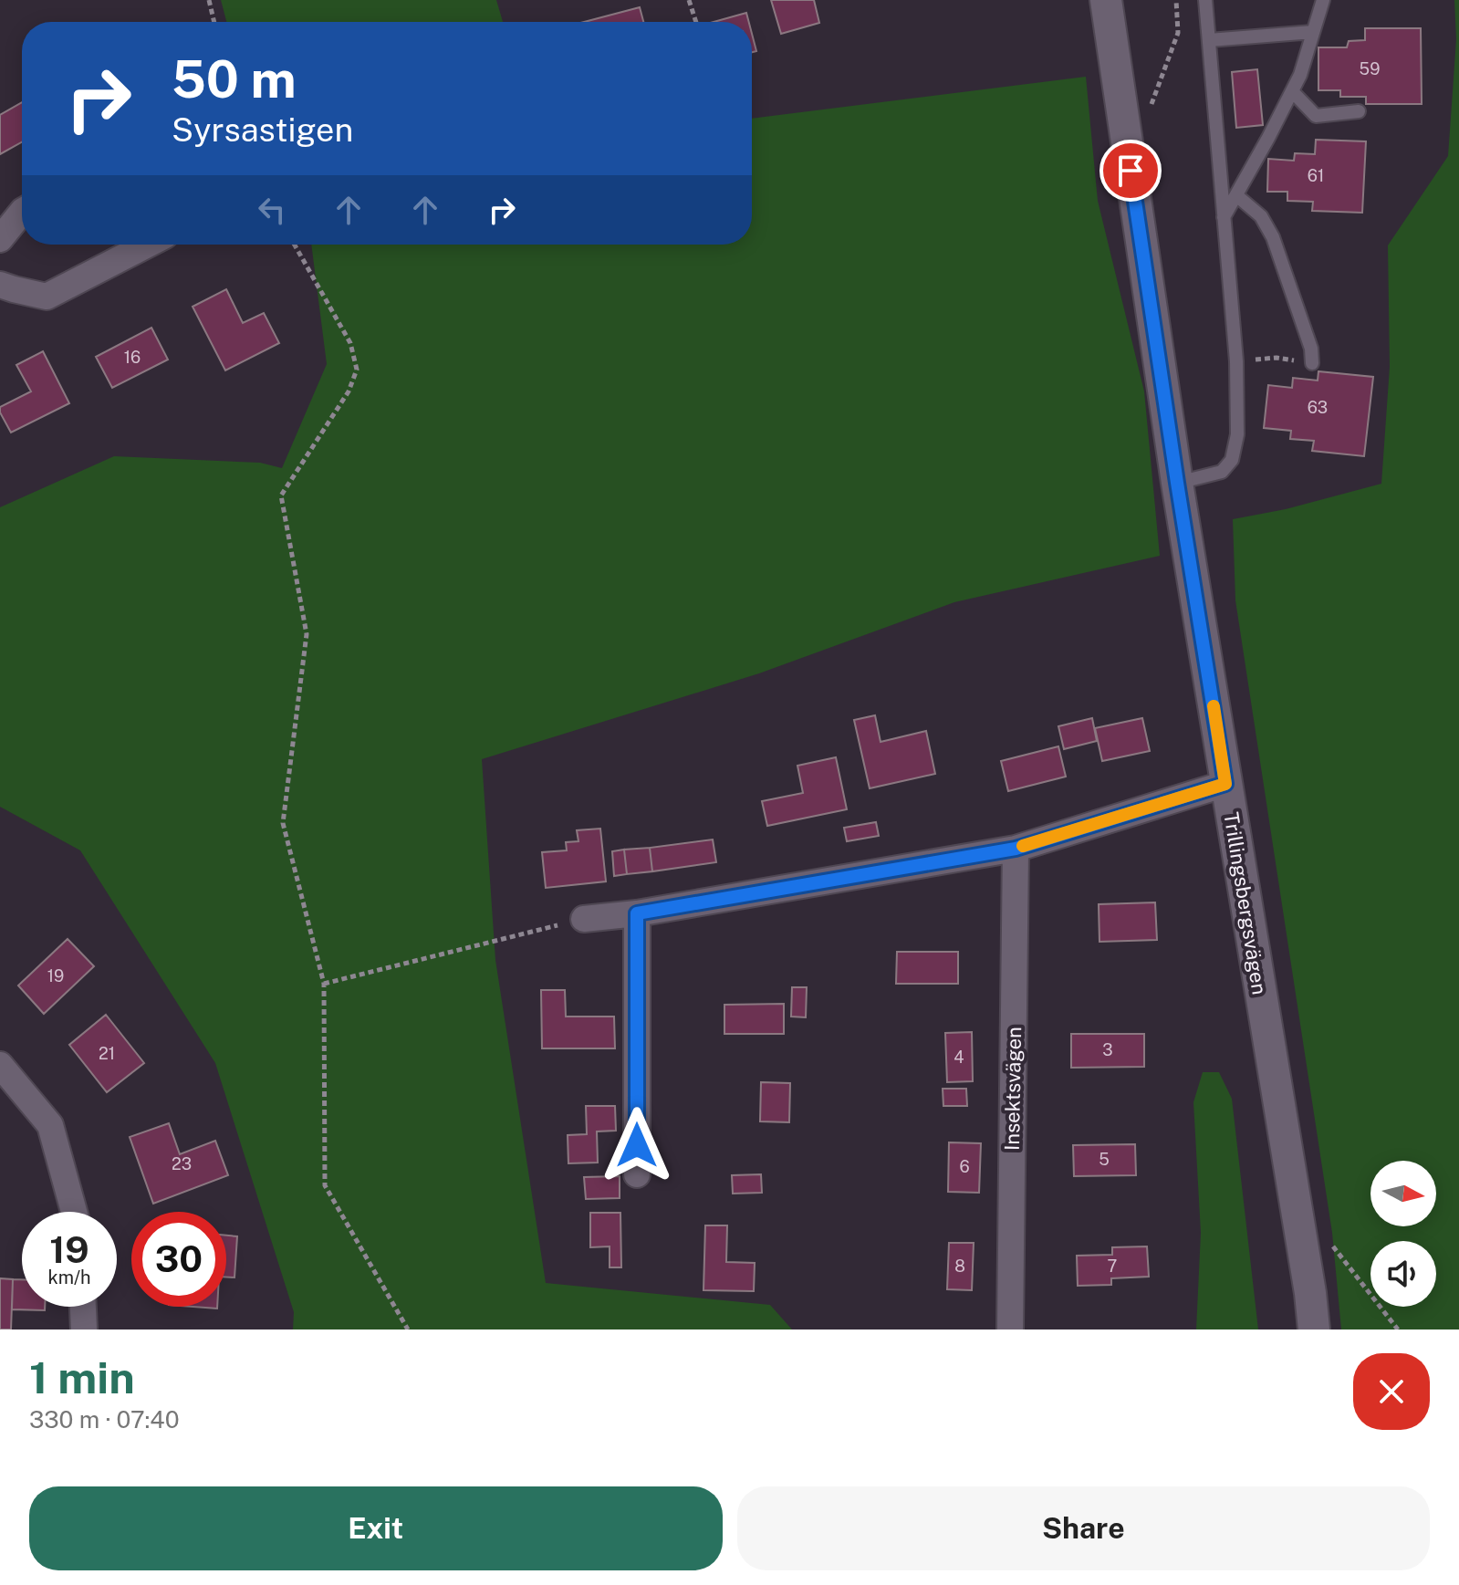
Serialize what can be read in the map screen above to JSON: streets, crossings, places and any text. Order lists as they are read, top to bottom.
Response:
{
  "streets": {
    "street": ["Trillingsbergsvägen", "Insektsvägen"]
  },
  "house_numbers": [
    "59",
    "61",
    "16",
    "63",
    "19",
    "3",
    "21",
    "4",
    "5",
    "23",
    "6",
    "8",
    "7"
  ],
  "north": "right",
  "page": {
    "turn": ["50 m", "Syrsastigen"],
    "speed": "19 km/h",
    "limit": "30",
    "heading": ["1 min", "330 m · 07:40"],
    "buttons": ["Exit", "Share"]
  }
}
